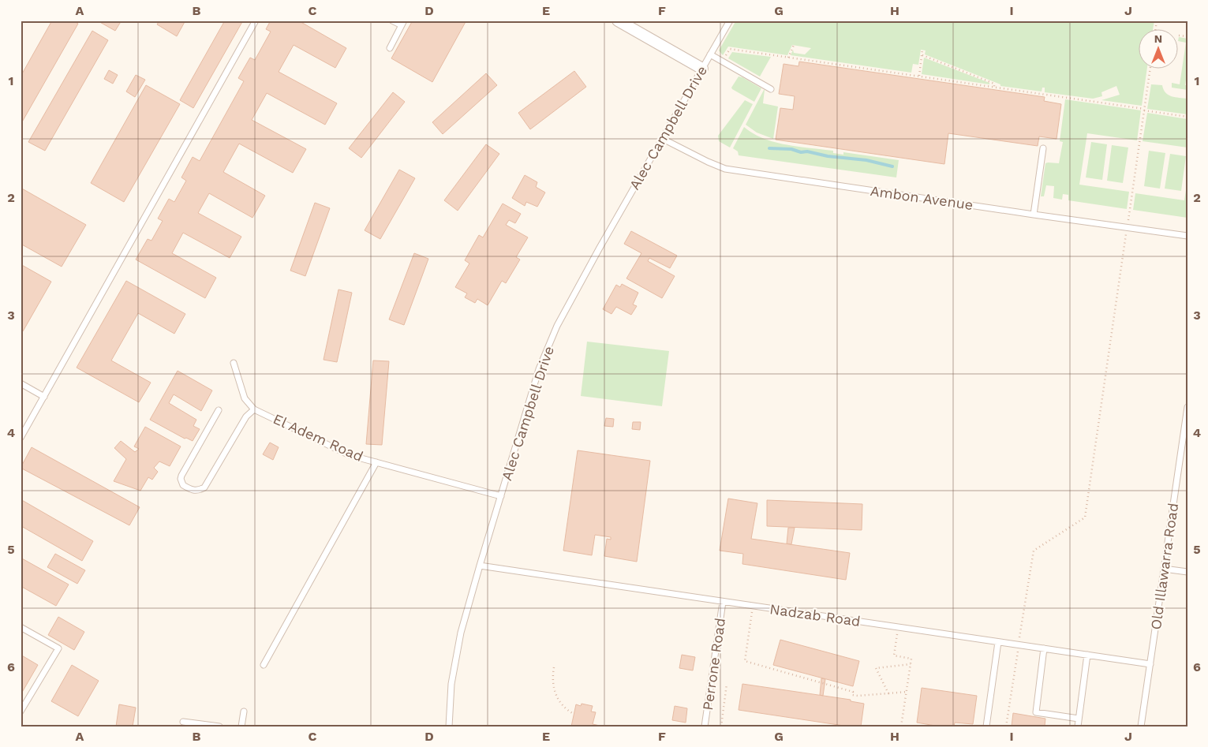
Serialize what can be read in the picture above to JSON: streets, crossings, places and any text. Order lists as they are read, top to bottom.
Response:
{
  "streets": {
    "lane": [
      "Alec Campbell Drive",
      "Ambon Avenue",
      "El Adem Road",
      "Old Illawarra Road",
      "Nadzab Road",
      "Perrone Road"
    ]
  },
  "crossings": [
    ["Alec Campbell Drive", "Ambon Avenue"],
    ["Alec Campbell Drive", "El Adem Road"],
    ["Alec Campbell Drive", "Nadzab Road"],
    ["Old Illawarra Road", "Nadzab Road"],
    ["Nadzab Road", "Perrone Road"]
  ],
  "north": "top",
  "grid": {
    "columns": [
      "A",
      "B",
      "C",
      "D",
      "E",
      "F",
      "G",
      "H",
      "I",
      "J"
    ],
    "rows": [
      "1",
      "2",
      "3",
      "4",
      "5",
      "6"
    ]
  }
}
